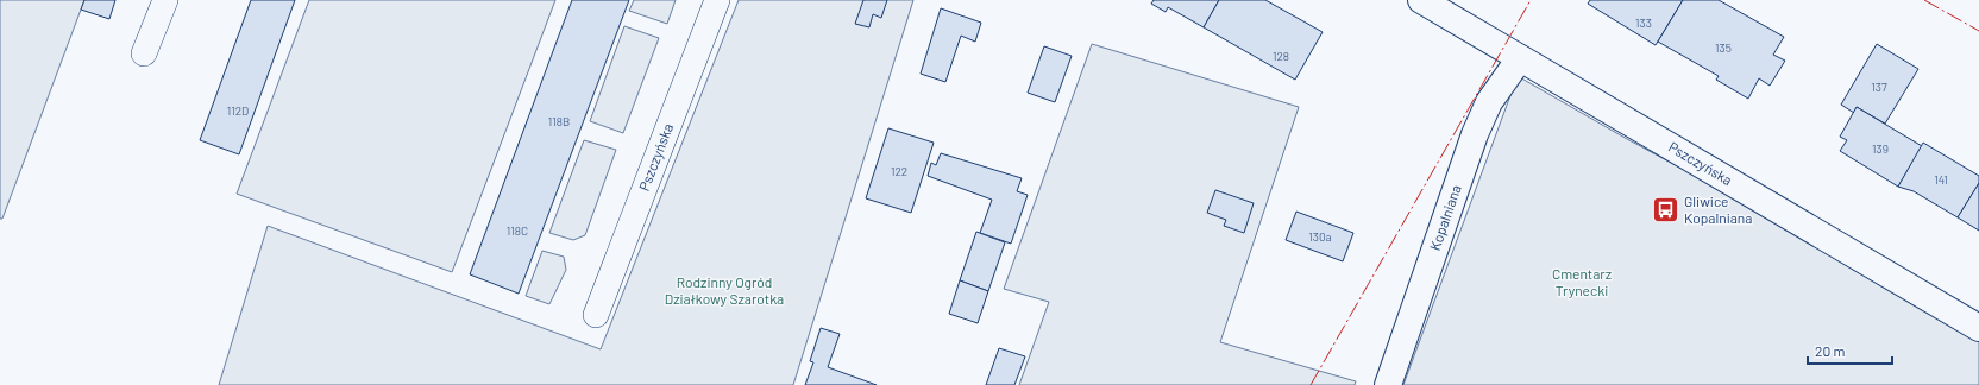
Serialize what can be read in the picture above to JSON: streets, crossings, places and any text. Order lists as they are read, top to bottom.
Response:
{
  "streets": {
    "main road": ["Pszczyńska", "Kopalniana"]
  },
  "crossings": [
    ["Pszczyńska", "Kopalniana"]
  ],
  "parks": ["Cmentarz Trynecki", "Rodzinny Ogród Działkowy Szarotka"],
  "places": {
    "bus stop": ["Gliwice Kopalniana"]
  },
  "house_numbers": [
    "133",
    "135",
    "128",
    "137",
    "112D",
    "118B",
    "139",
    "122",
    "141",
    "118C",
    "130a"
  ],
  "scale_bar": "20 m"
}
